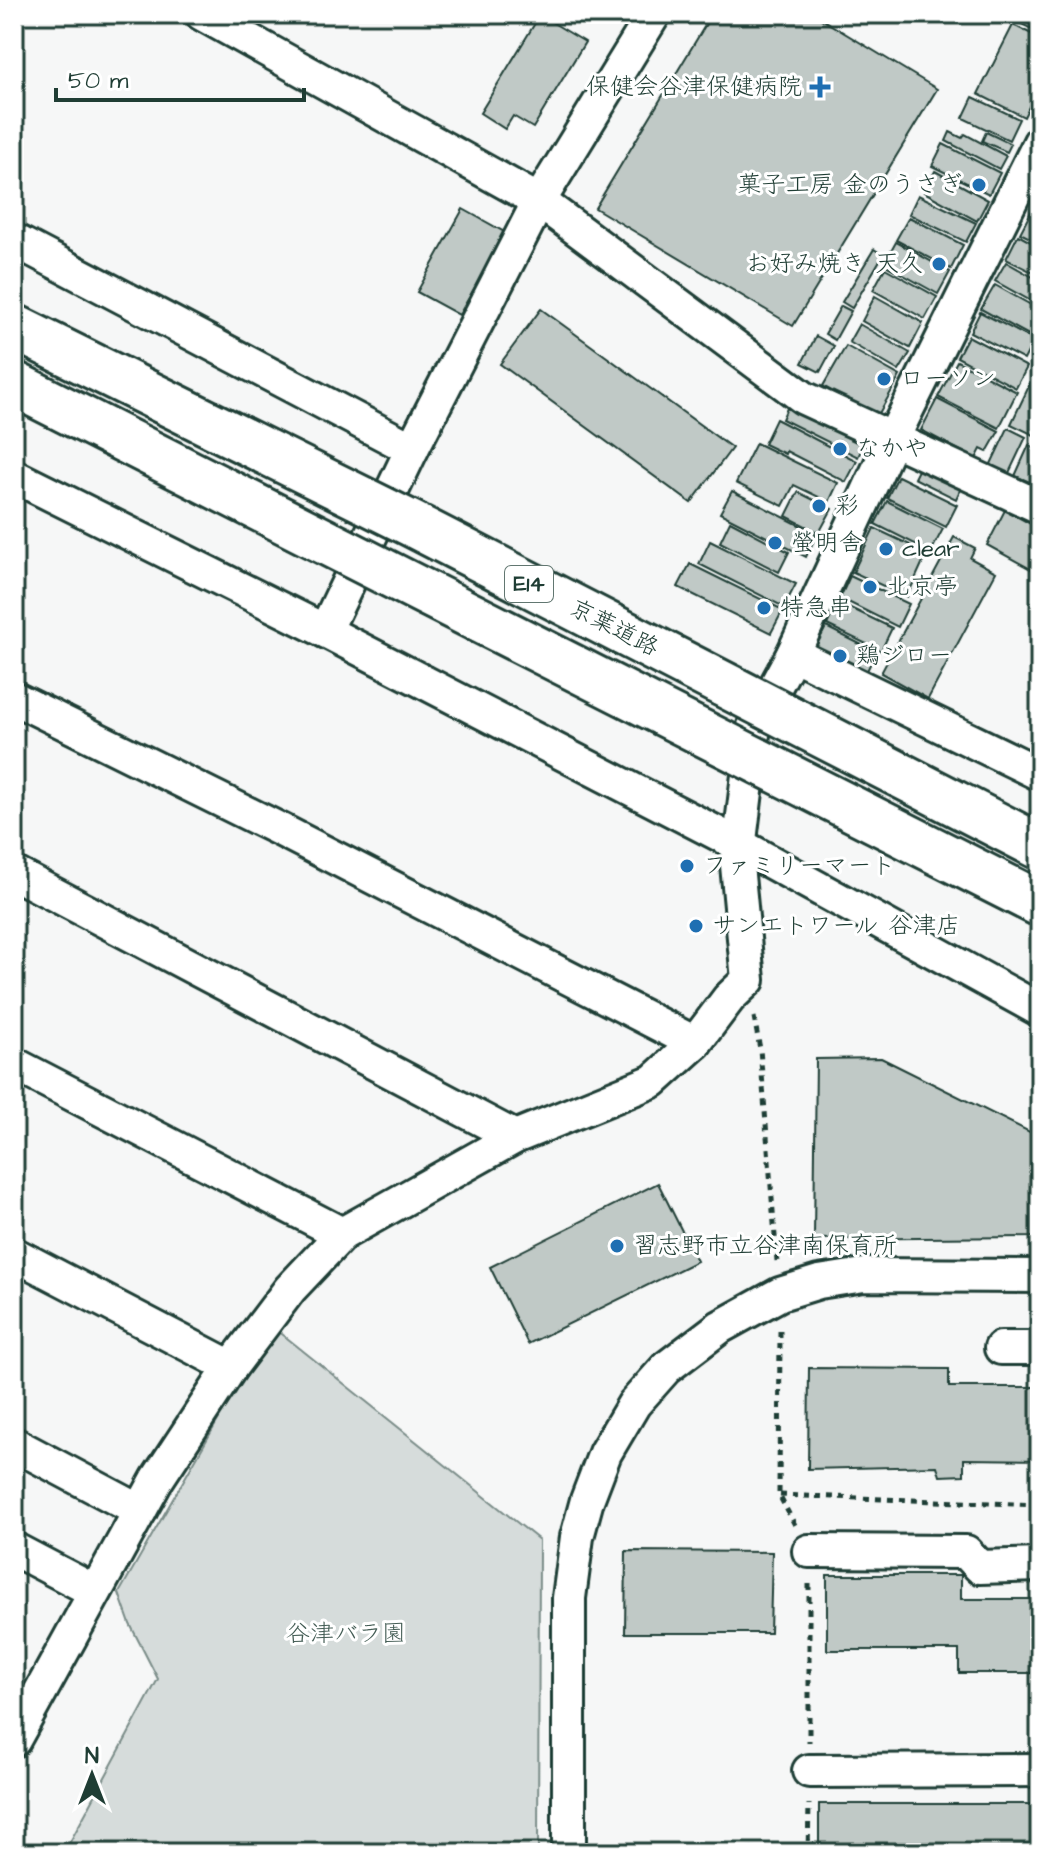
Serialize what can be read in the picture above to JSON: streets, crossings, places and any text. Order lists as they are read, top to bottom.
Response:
{
  "streets": {
    "highway": ["E14", "京葉道路"]
  },
  "parks": ["谷津バラ園"],
  "places": {
    "health": ["保健会谷津保健病院"],
    "other": [
      "菓子工房 金のうさぎ",
      "お好み焼き 天久",
      "ローソン",
      "なかや",
      "彩",
      "螢明舎",
      "clear",
      "北京亭",
      "特急串",
      "鶏ジロー",
      "ファミリーマート",
      "サンエトワール 谷津店",
      "習志野市立谷津南保育所"
    ]
  },
  "scale_bar": "50 m",
  "north": "top"
}
